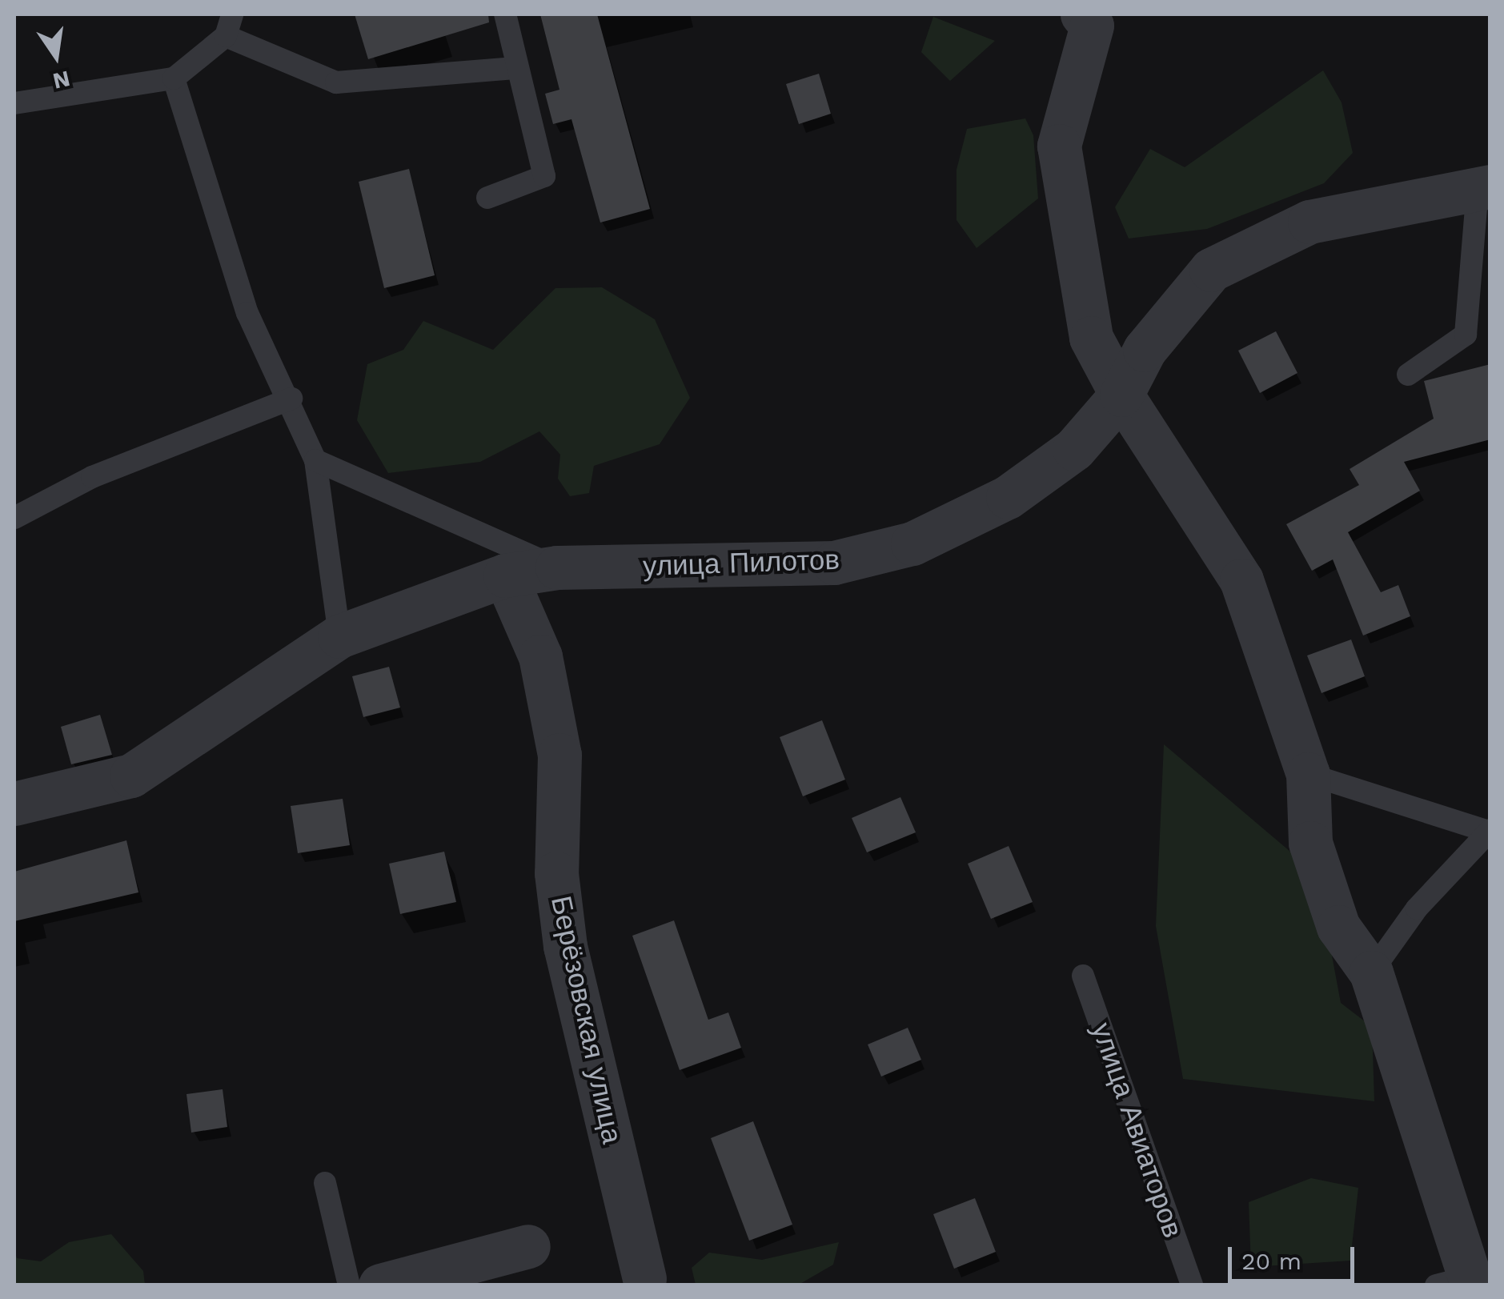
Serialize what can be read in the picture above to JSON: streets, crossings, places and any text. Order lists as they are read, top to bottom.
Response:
{
  "streets": {
    "street": ["улица Пилотов", "Берёзовская улица"],
    "lane": ["улица Авиаторов"]
  },
  "crossings": [
    ["улица Пилотов", "Берёзовская улица"]
  ],
  "scale_bar": "20 m",
  "north": "bottom"
}
